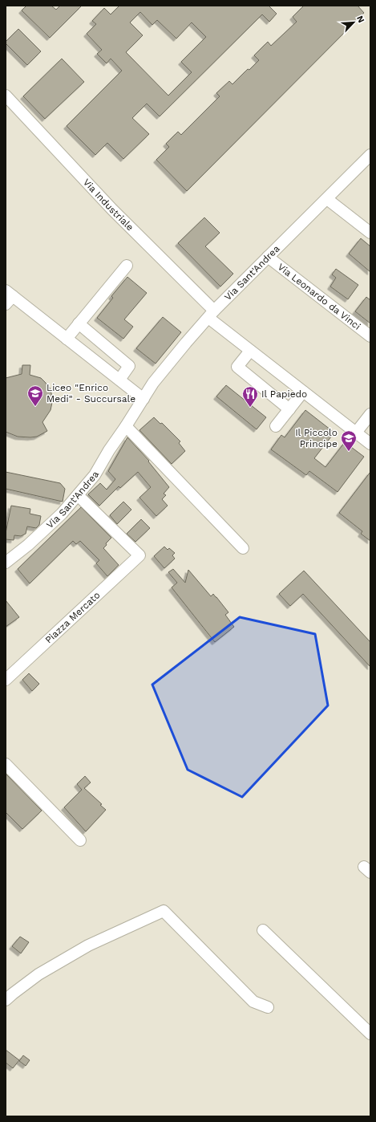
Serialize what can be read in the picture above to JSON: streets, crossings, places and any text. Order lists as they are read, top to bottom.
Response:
{
  "streets": {
    "street": [
      "Via Industriale",
      "Via Sant'Andrea",
      "Via Leonardo da Vinci",
      "Piazza Mercato"
    ]
  },
  "crossings": [
    ["Via Industriale", "Via Sant'Andrea"],
    ["Via Sant'Andrea", "Via Leonardo da Vinci"],
    ["Via Sant'Andrea", "Piazza Mercato"]
  ],
  "places": {
    "school or university": ["Liceo \"Enrico Medi\" - Succursale", "Il Piccolo Principe"],
    "restaurant": ["Il Papiedo"]
  },
  "north": "top right"
}
